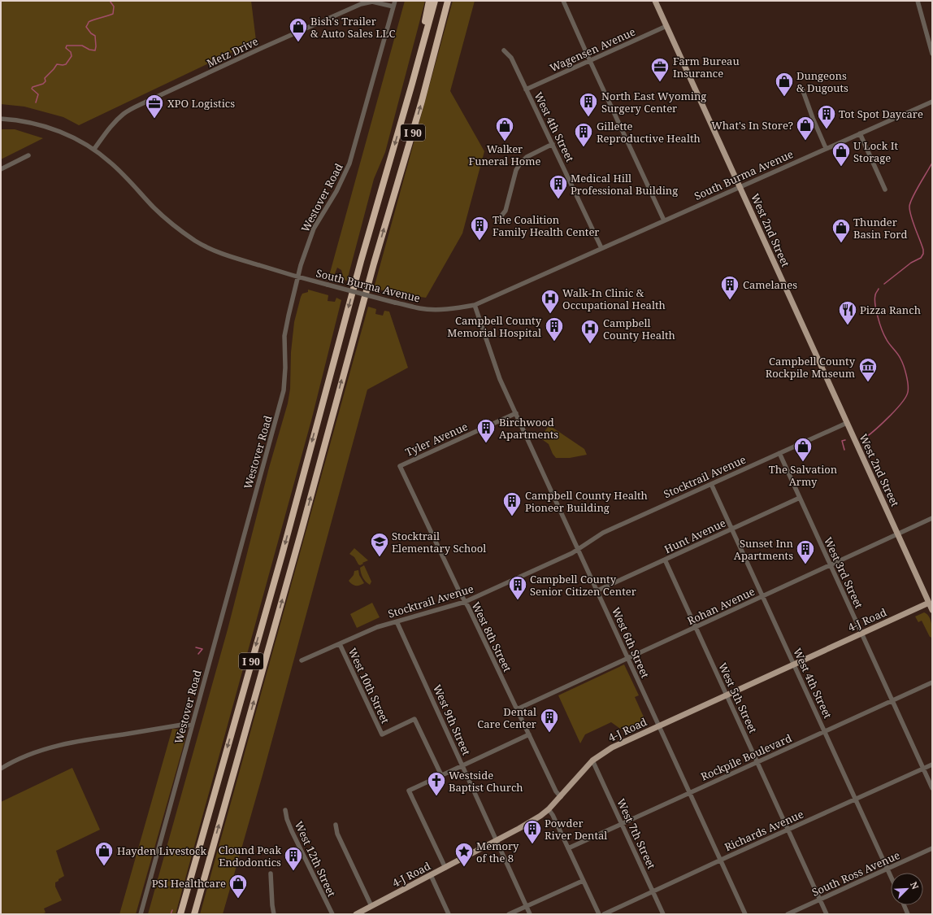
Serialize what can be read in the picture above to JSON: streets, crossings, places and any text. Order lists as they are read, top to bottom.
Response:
{
  "streets": {
    "highway": ["I 90"],
    "main road": ["West 2nd Street", "4-J Road"],
    "street": [
      "Wagensen Avenue",
      "Metz Drive",
      "West 4th Street",
      "South Burma Avenue",
      "Westover Road",
      "Tyler Avenue",
      "Stocktrail Avenue",
      "Hunt Avenue",
      "West 3rd Street",
      "Rohan Avenue",
      "West 8th Street",
      "West 6th Street",
      "West 10th Street",
      "West 5th Street",
      "West 9th Street",
      "Rockpile Boulevard",
      "Richards Avenue",
      "West 7th Street",
      "West 12th Street",
      "South Ross Avenue"
    ]
  },
  "crossings": [
    ["Wagensen Avenue", "West 4th Street"],
    ["Wagensen Avenue", "West 2nd Street"],
    ["Metz Drive", "South Burma Avenue"],
    ["Metz Drive", "Westover Road"],
    ["West 4th Street", "South Burma Avenue"],
    ["West 4th Street", "Stocktrail Avenue"],
    ["West 4th Street", "Hunt Avenue"],
    ["West 4th Street", "Rohan Avenue"],
    ["West 4th Street", "4-J Road"],
    ["West 4th Street", "Rockpile Boulevard"],
    ["West 4th Street", "Richards Avenue"],
    ["West 4th Street", "South Ross Avenue"],
    ["South Burma Avenue", "Westover Road"],
    ["South Burma Avenue", "West 2nd Street"],
    ["South Burma Avenue", "West 6th Street"],
    ["West 2nd Street", "Stocktrail Avenue"],
    ["West 2nd Street", "Rohan Avenue"],
    ["West 2nd Street", "4-J Road"],
    ["Tyler Avenue", "West 8th Street"],
    ["Tyler Avenue", "West 6th Street"],
    ["Stocktrail Avenue", "West 3rd Street"],
    ["Stocktrail Avenue", "West 8th Street"],
    ["Stocktrail Avenue", "West 6th Street"],
    ["Stocktrail Avenue", "West 10th Street"],
    ["Stocktrail Avenue", "West 9th Street"],
    ["Hunt Avenue", "West 3rd Street"],
    ["Hunt Avenue", "West 6th Street"],
    ["Hunt Avenue", "West 5th Street"],
    ["West 3rd Street", "Rohan Avenue"],
    ["West 3rd Street", "4-J Road"],
    ["West 3rd Street", "Rockpile Boulevard"],
    ["West 3rd Street", "Richards Avenue"],
    ["Rohan Avenue", "West 8th Street"],
    ["Rohan Avenue", "West 6th Street"],
    ["Rohan Avenue", "West 5th Street"],
    ["4-J Road", "West 8th Street"],
    ["4-J Road", "West 6th Street"],
    ["4-J Road", "West 5th Street"],
    ["4-J Road", "West 9th Street"],
    ["4-J Road", "West 7th Street"],
    ["West 6th Street", "Rockpile Boulevard"],
    ["West 6th Street", "Richards Avenue"],
    ["West 5th Street", "Rockpile Boulevard"],
    ["West 5th Street", "Richards Avenue"],
    ["West 5th Street", "South Ross Avenue"],
    ["Rockpile Boulevard", "West 7th Street"],
    ["Richards Avenue", "West 7th Street"]
  ],
  "places": {
    "shop": [
      "Bish's Trailer & Auto Sales LLC",
      "Dungeons & Dugouts",
      "What's In Store?",
      "Walker Funeral Home",
      "U Lock It Storage",
      "Thunder Basin Ford",
      "The Salvation Army",
      "Hayden Livestock",
      "PSI Healthcare"
    ],
    "office": ["Farm Bureau Insurance", "XPO Logistics"],
    "building": [
      "North East Wyoming Surgery Center",
      "Tot Spot Daycare",
      "Gillette Reproductive Health",
      "Medical Hill Professional Building",
      "The Coalition Family Health Center",
      "Camelanes",
      "Campbell County Memorial Hospital",
      "Birchwood Apartments",
      "Campbell County Health Pioneer Building",
      "Sunset Inn Apartments",
      "Campbell County Senior Citizen Center",
      "Dental Care Center",
      "Powder River Dental",
      "Clound Peak Endodontics"
    ],
    "hospital": ["Walk-In Clinic & Occupational Health", "Campbell County Health"],
    "restaurant": ["Pizza Ranch"],
    "museum": ["Campbell County Rockpile Museum"],
    "school or university": ["Stocktrail Elementary School"],
    "church": ["Westside Baptist Church"],
    "place": ["Memory of the 8"]
  },
  "north": "top right"
}
